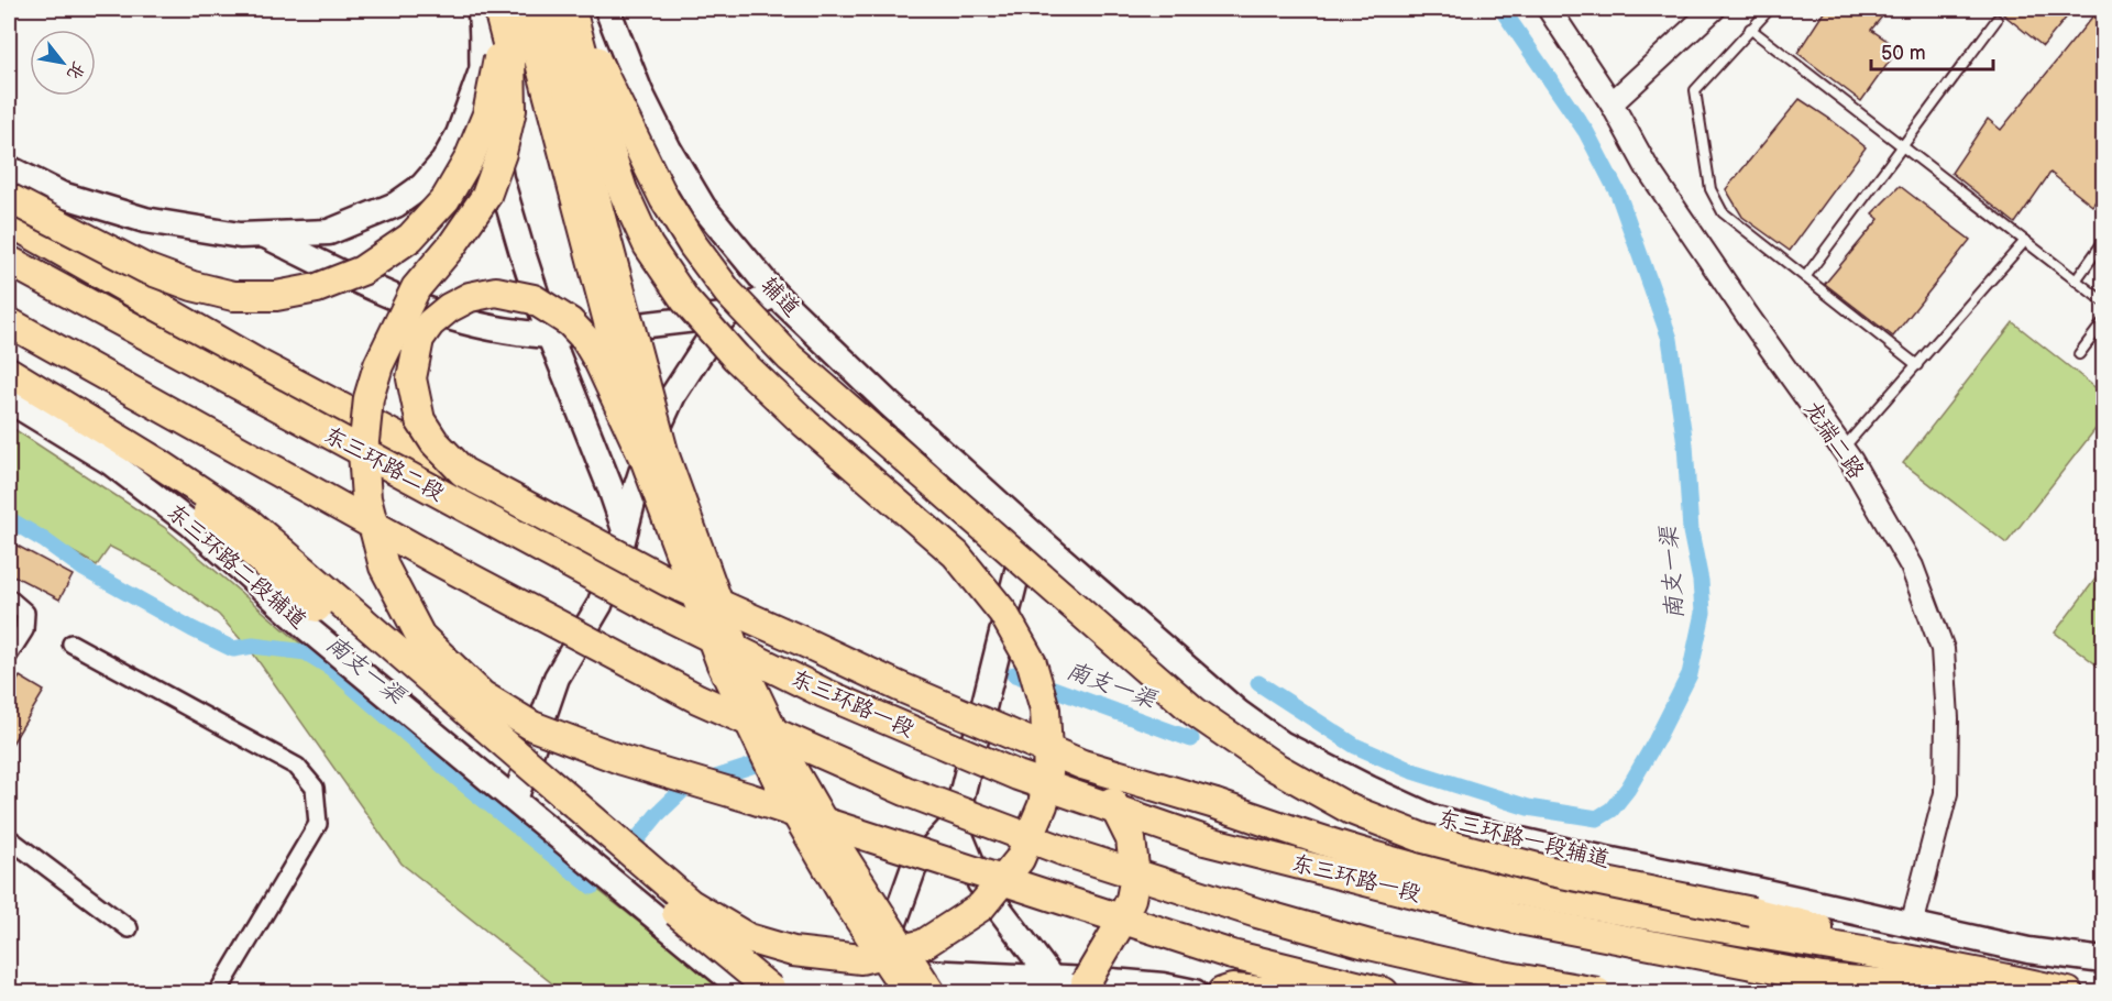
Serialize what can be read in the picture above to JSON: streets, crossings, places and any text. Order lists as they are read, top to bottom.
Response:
{
  "streets": {
    "highway": ["东三环路二段", "东三环路一段"],
    "main road": ["辅道", "东三环路二段辅道", "东三环路一段辅道"],
    "street": ["龙瑞二路"]
  },
  "crossings": [
    ["辅道", "东三环路一段辅道"],
    ["龙瑞二路", "东三环路一段辅道"],
    ["东三环路二段", "东三环路一段"]
  ],
  "water": ["南支一渠"],
  "scale_bar": "50 m",
  "north": "bottom right"
}
